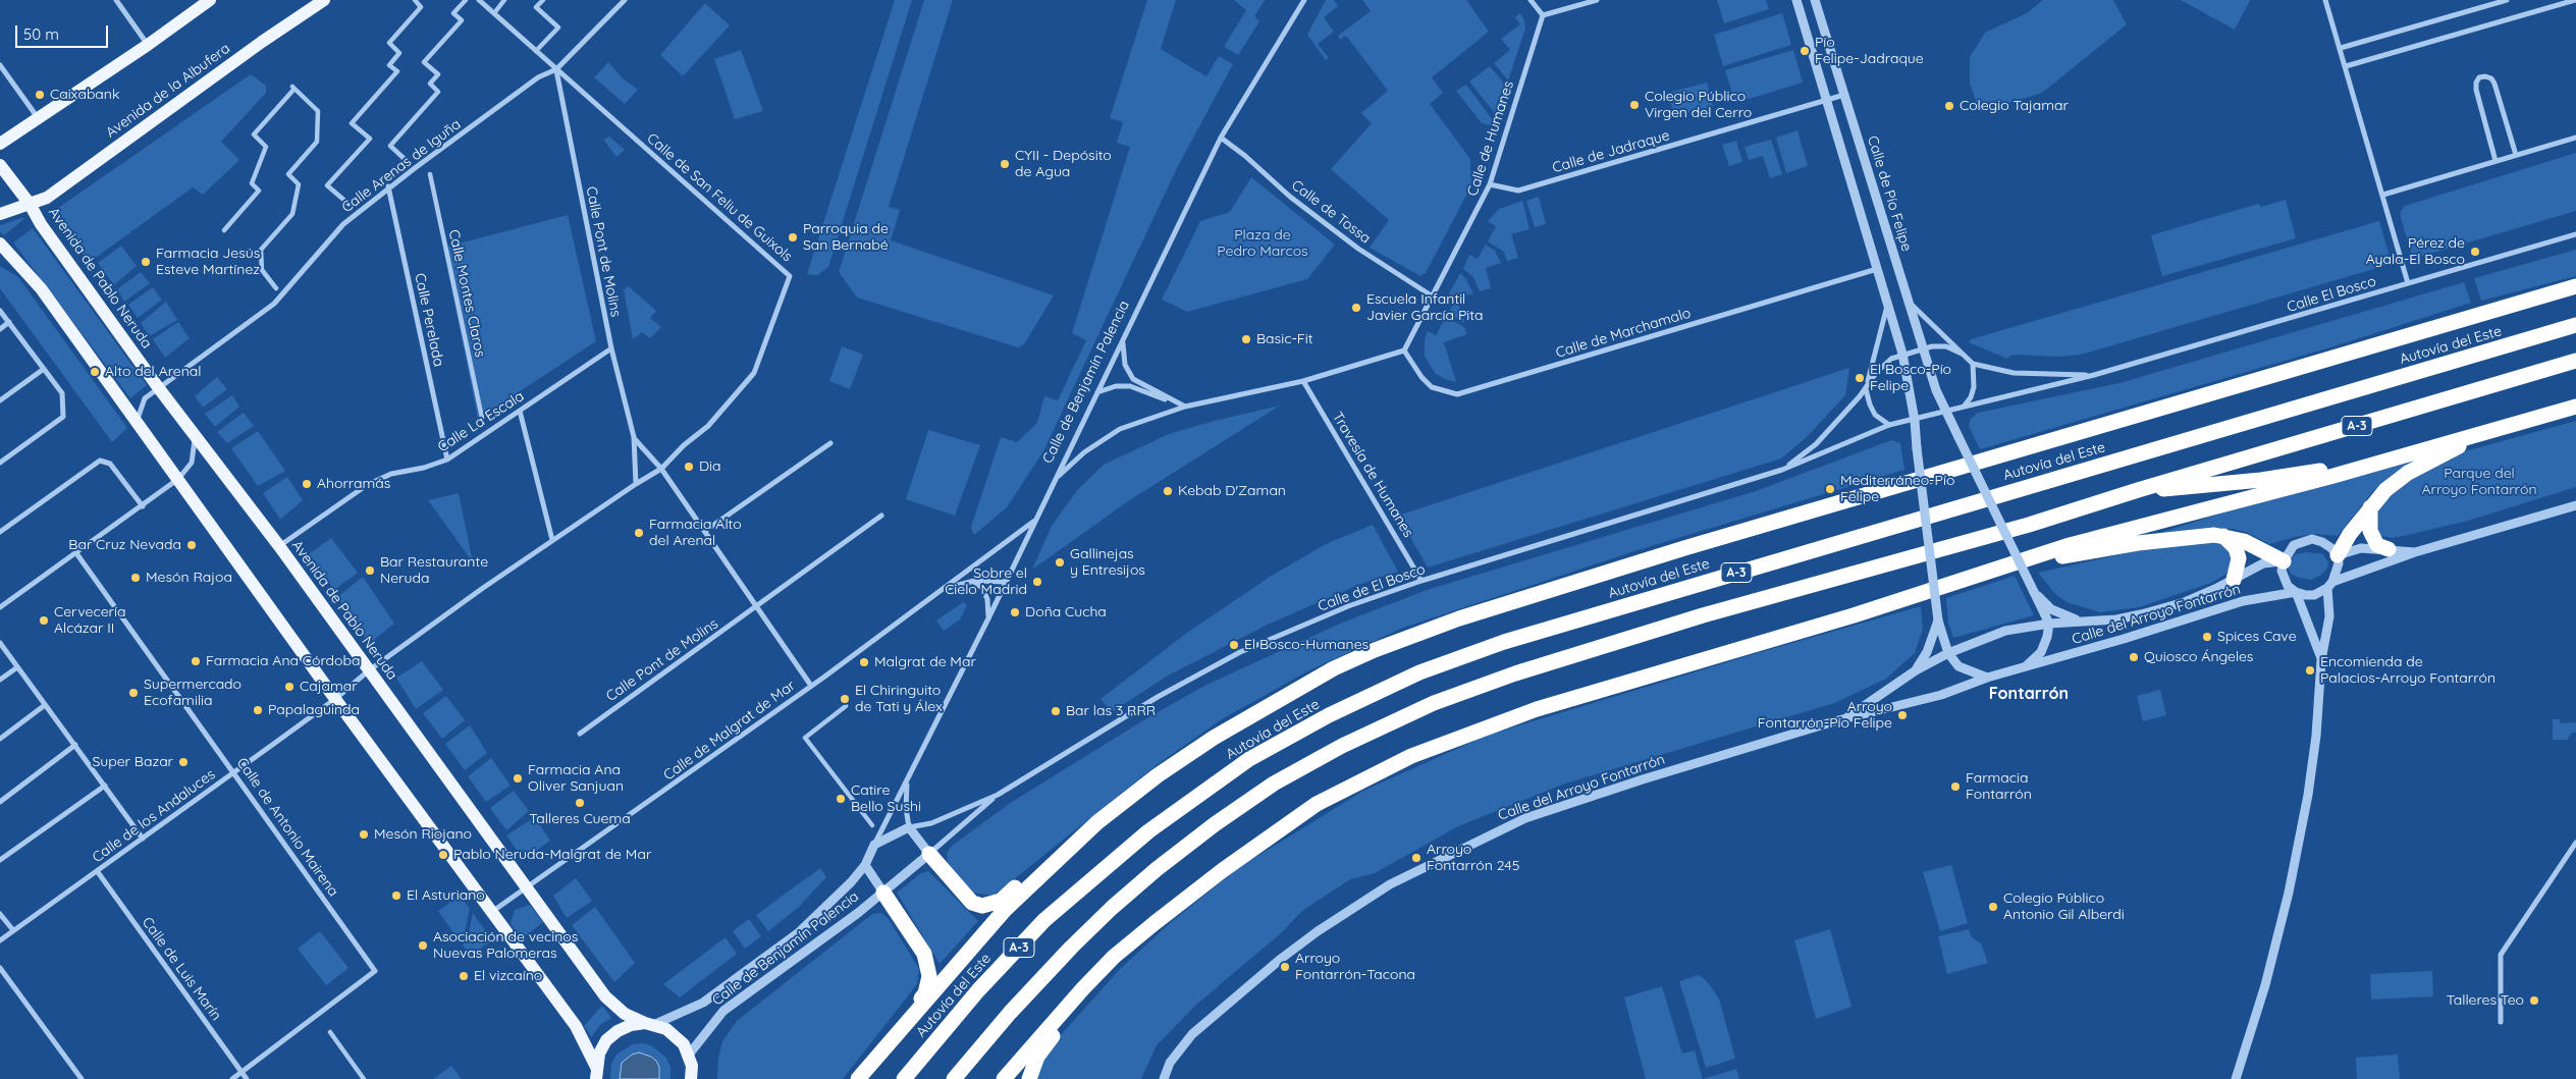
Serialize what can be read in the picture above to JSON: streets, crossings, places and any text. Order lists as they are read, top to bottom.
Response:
{
  "streets": {
    "highway": ["Autovía del Este", "A-3"],
    "main road": ["Avenida de la Albufera", "Avenida de Pablo Neruda"],
    "street": [
      "Calle de Humanes",
      "Calle de Jadraque",
      "Calle Arenas de Iguña",
      "Calle de Pío Felipe",
      "Calle de San Feliu de Guixols",
      "Calle de Tossa",
      "Calle Pont de Molins",
      "Calle Montes Claros",
      "Calle El Bosco",
      "Calle Perelada",
      "Calle de Marchamalo",
      "Calle de Benjamín Palencia",
      "Calle La Escala",
      "Travesía de Humanes",
      "Calle de El Bosco",
      "Calle del Arroyo Fontarrón",
      "Calle de Malgrat de Mar",
      "Calle de los Andaluces",
      "Calle de Antonio Mairena",
      "Calle de Luis Marín"
    ]
  },
  "crossings": [
    ["Avenida de la Albufera", "Avenida de Pablo Neruda"],
    ["Calle de Humanes", "Calle de Jadraque"],
    ["Calle de Humanes", "Calle de Tossa"],
    ["Calle de Humanes", "Calle de Marchamalo"],
    ["Calle Arenas de Iguña", "Calle de San Feliu de Guixols"],
    ["Calle Arenas de Iguña", "Calle Pont de Molins"],
    ["Calle Arenas de Iguña", "Avenida de Pablo Neruda"],
    ["Calle Arenas de Iguña", "Calle Perelada"],
    ["Calle de Pío Felipe", "Calle El Bosco"],
    ["Calle de Pío Felipe", "Calle de El Bosco"],
    ["Calle de San Feliu de Guixols", "Calle Pont de Molins"],
    ["Calle de Tossa", "Calle de Benjamín Palencia"],
    ["Calle Pont de Molins", "Calle La Escala"],
    ["Calle Pont de Molins", "Calle de Malgrat de Mar"],
    ["Avenida de Pablo Neruda", "Calle de Benjamín Palencia"],
    ["Avenida de Pablo Neruda", "Calle La Escala"],
    ["Avenida de Pablo Neruda", "Calle de Malgrat de Mar"],
    ["Avenida de Pablo Neruda", "Calle de los Andaluces"],
    ["Calle Perelada", "Calle La Escala"],
    ["Calle de Benjamín Palencia", "Calle de El Bosco"],
    ["Calle de Benjamín Palencia", "Calle de Malgrat de Mar"],
    ["Travesía de Humanes", "Calle de El Bosco"],
    ["Calle de los Andaluces", "Calle de Antonio Mairena"],
    ["Calle de los Andaluces", "Calle de Luis Marín"],
    ["Calle de Antonio Mairena", "Calle de Luis Marín"]
  ],
  "districts": ["Fontarrón"],
  "parks": ["Plaza de Pedro Marcos", "Parque del Arroyo Fontarrón"],
  "places": [
    "Pío Felipe-Jadraque",
    "Caixabank",
    "Colegio Público Virgen del Cerro",
    "Colegio Tajamar",
    "CYII - Depósito de Agua",
    "Parroquia de San Bernabé",
    "Pérez de Ayala-El Bosco",
    "Farmacia Jesús Esteve Martínez",
    "Escuela Infantil Javier García Pita",
    "Basic-Fit",
    "Alto del Arenal",
    "El Bosco-Pío Felipe",
    "Dia",
    "Ahorramás",
    "Mediterráneo-Pío Felipe",
    "Kebab D'Zaman",
    "Farmacia Alto del Arenal",
    "Bar Cruz Nevada",
    "Gallinejas y Entresijos",
    "Bar Restaurante Neruda",
    "Mesón Rajoa",
    "Sobre el Cielo Madrid",
    "Doña Cucha",
    "Cervecería Alcázar II",
    "Spices Cave",
    "El Bosco-Humanes",
    "Quiosco Ángeles",
    "Farmacia Ana Córdoba",
    "Malgrat de Mar",
    "Encomienda de Palacios-Arroyo Fontarrón",
    "Cajamar",
    "Supermercado Ecofamilia",
    "El Chiringuito de Tati y Álex",
    "Papalaguinda",
    "Bar las 3 RRR",
    "Arroyo Fontarrón-Pío Felipe",
    "Super Bazar",
    "Farmacia Ana Oliver Sanjuan",
    "Farmacia Fontarrón",
    "Catire Bello Sushi",
    "Talleres Cuema",
    "Mesón Riojano",
    "Pablo Neruda-Malgrat de Mar",
    "Arroyo Fontarrón 245",
    "El Asturiano",
    "Colegio Público Antonio Gil Alberdi",
    "Asociación de vecinos Nuevas Palomeras",
    "Arroyo Fontarrón-Tacona",
    "El vizcaíno",
    "Talleres Teo"
  ],
  "scale_bar": "50 m"
}
